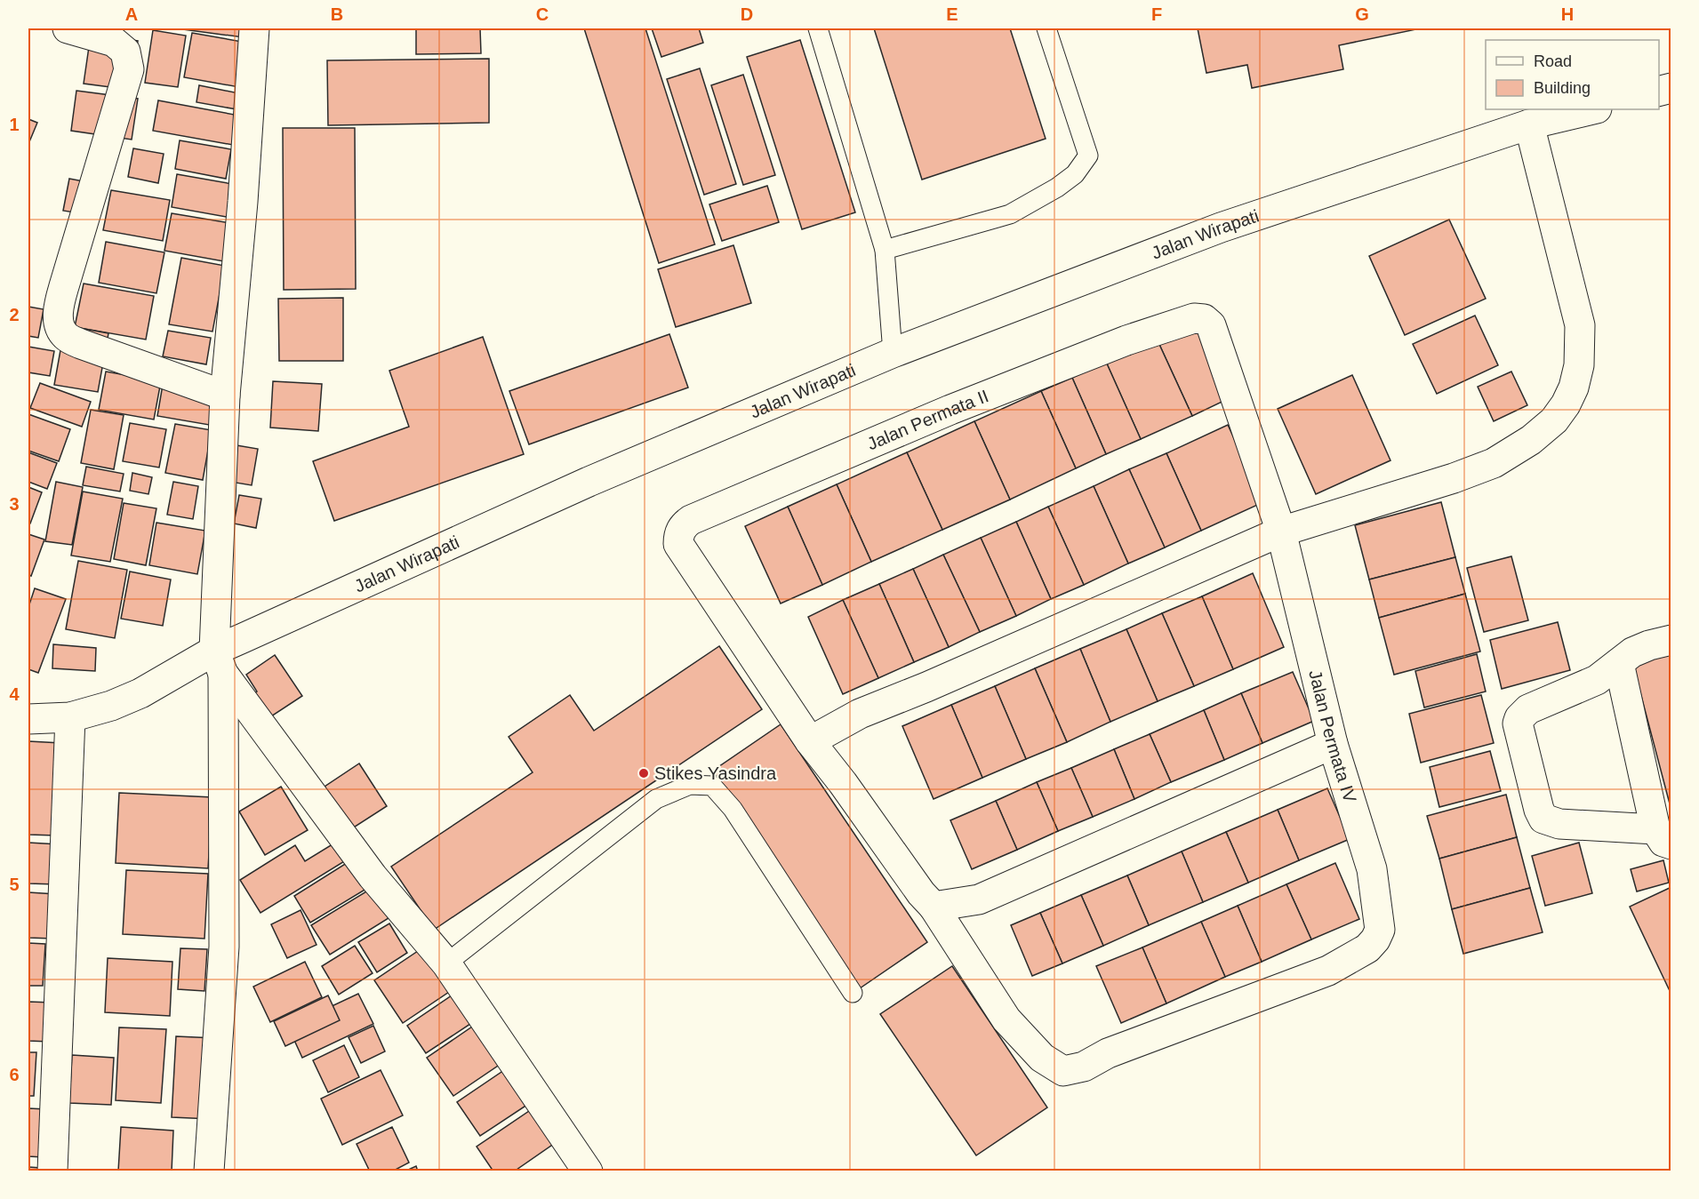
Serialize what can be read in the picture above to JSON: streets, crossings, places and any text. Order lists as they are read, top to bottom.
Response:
{
  "streets": {
    "street": ["Jalan Wirapati", "Jalan Permata II", "Jalan Permata IV"]
  },
  "crossings": [
    ["Jalan Permata II", "Jalan Permata IV"]
  ],
  "places": ["Stikes Yasindra"],
  "legend": ["Road", "Building"],
  "grid": {
    "columns": [
      "A",
      "B",
      "C",
      "D",
      "E",
      "F",
      "G",
      "H"
    ],
    "rows": [
      "1",
      "2",
      "3",
      "4",
      "5",
      "6"
    ]
  }
}
